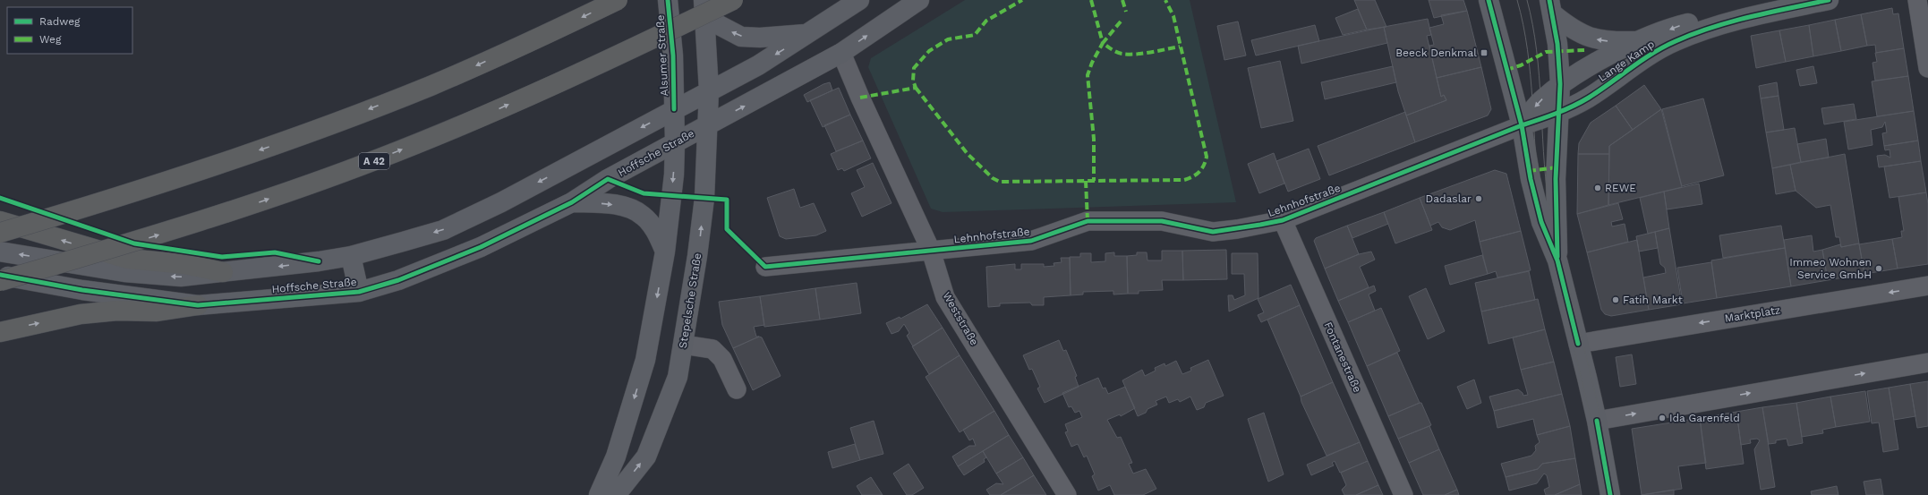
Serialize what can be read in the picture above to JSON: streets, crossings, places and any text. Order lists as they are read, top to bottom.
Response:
{
  "streets": {
    "highway": ["A 42"],
    "street": [
      "Alsumer Straße",
      "Lange Kamp",
      "Hoffsche Straße",
      "Lehnhofstraße",
      "Stepelsche Straße",
      "Marktplatz",
      "Weststraße",
      "Fontanestraße"
    ]
  },
  "crossings": [
    ["Alsumer Straße", "Hoffsche Straße"],
    ["Lange Kamp", "Lehnhofstraße"],
    ["Hoffsche Straße", "Stepelsche Straße"],
    ["Hoffsche Straße", "Weststraße"],
    ["Lehnhofstraße", "Weststraße"],
    ["Lehnhofstraße", "Fontanestraße"]
  ],
  "places": {
    "transit": ["Beeck Denkmal"],
    "other": [
      "REWE",
      "Dadaslar",
      "Immeo Wohnen Service GmbH",
      "Fatih Markt",
      "Ida Garenfeld"
    ]
  },
  "legend": ["Radweg", "Weg"]
}
